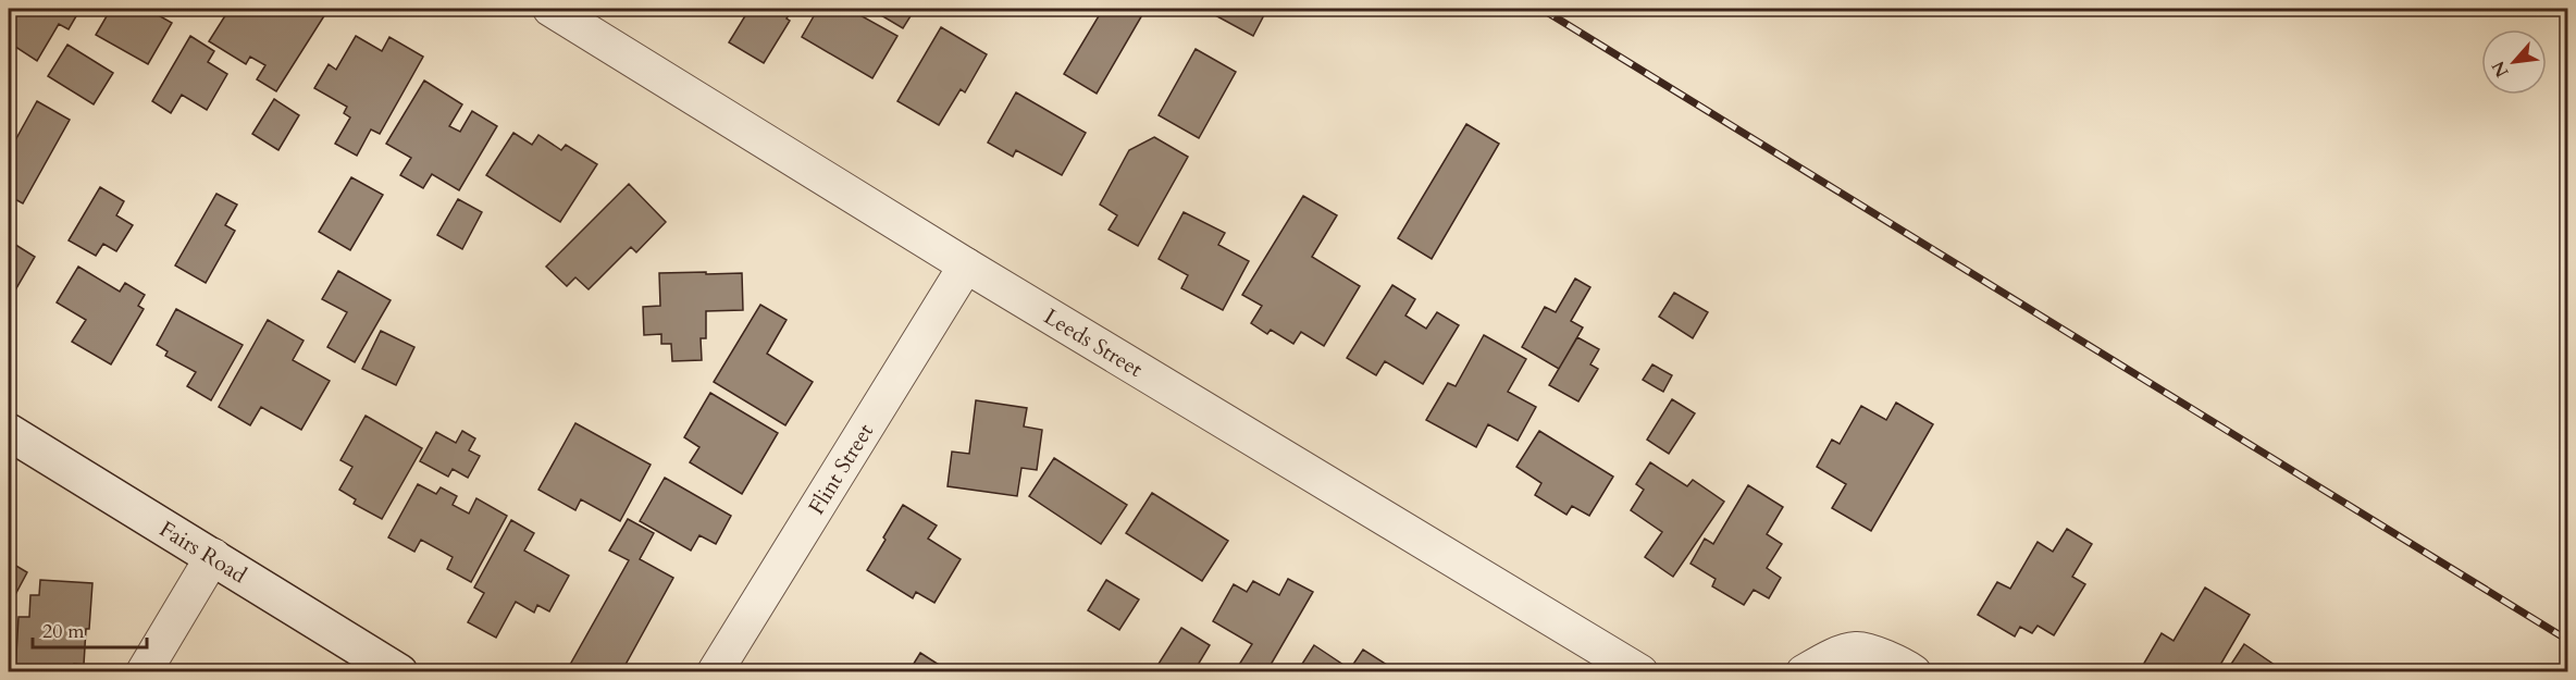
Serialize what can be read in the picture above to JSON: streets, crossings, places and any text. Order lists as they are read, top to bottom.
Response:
{
  "streets": {
    "street": ["Leeds Street", "Flint Street", "Fairs Road"]
  },
  "crossings": [
    ["Leeds Street", "Flint Street"]
  ],
  "scale_bar": "20 m",
  "north": "bottom left"
}
